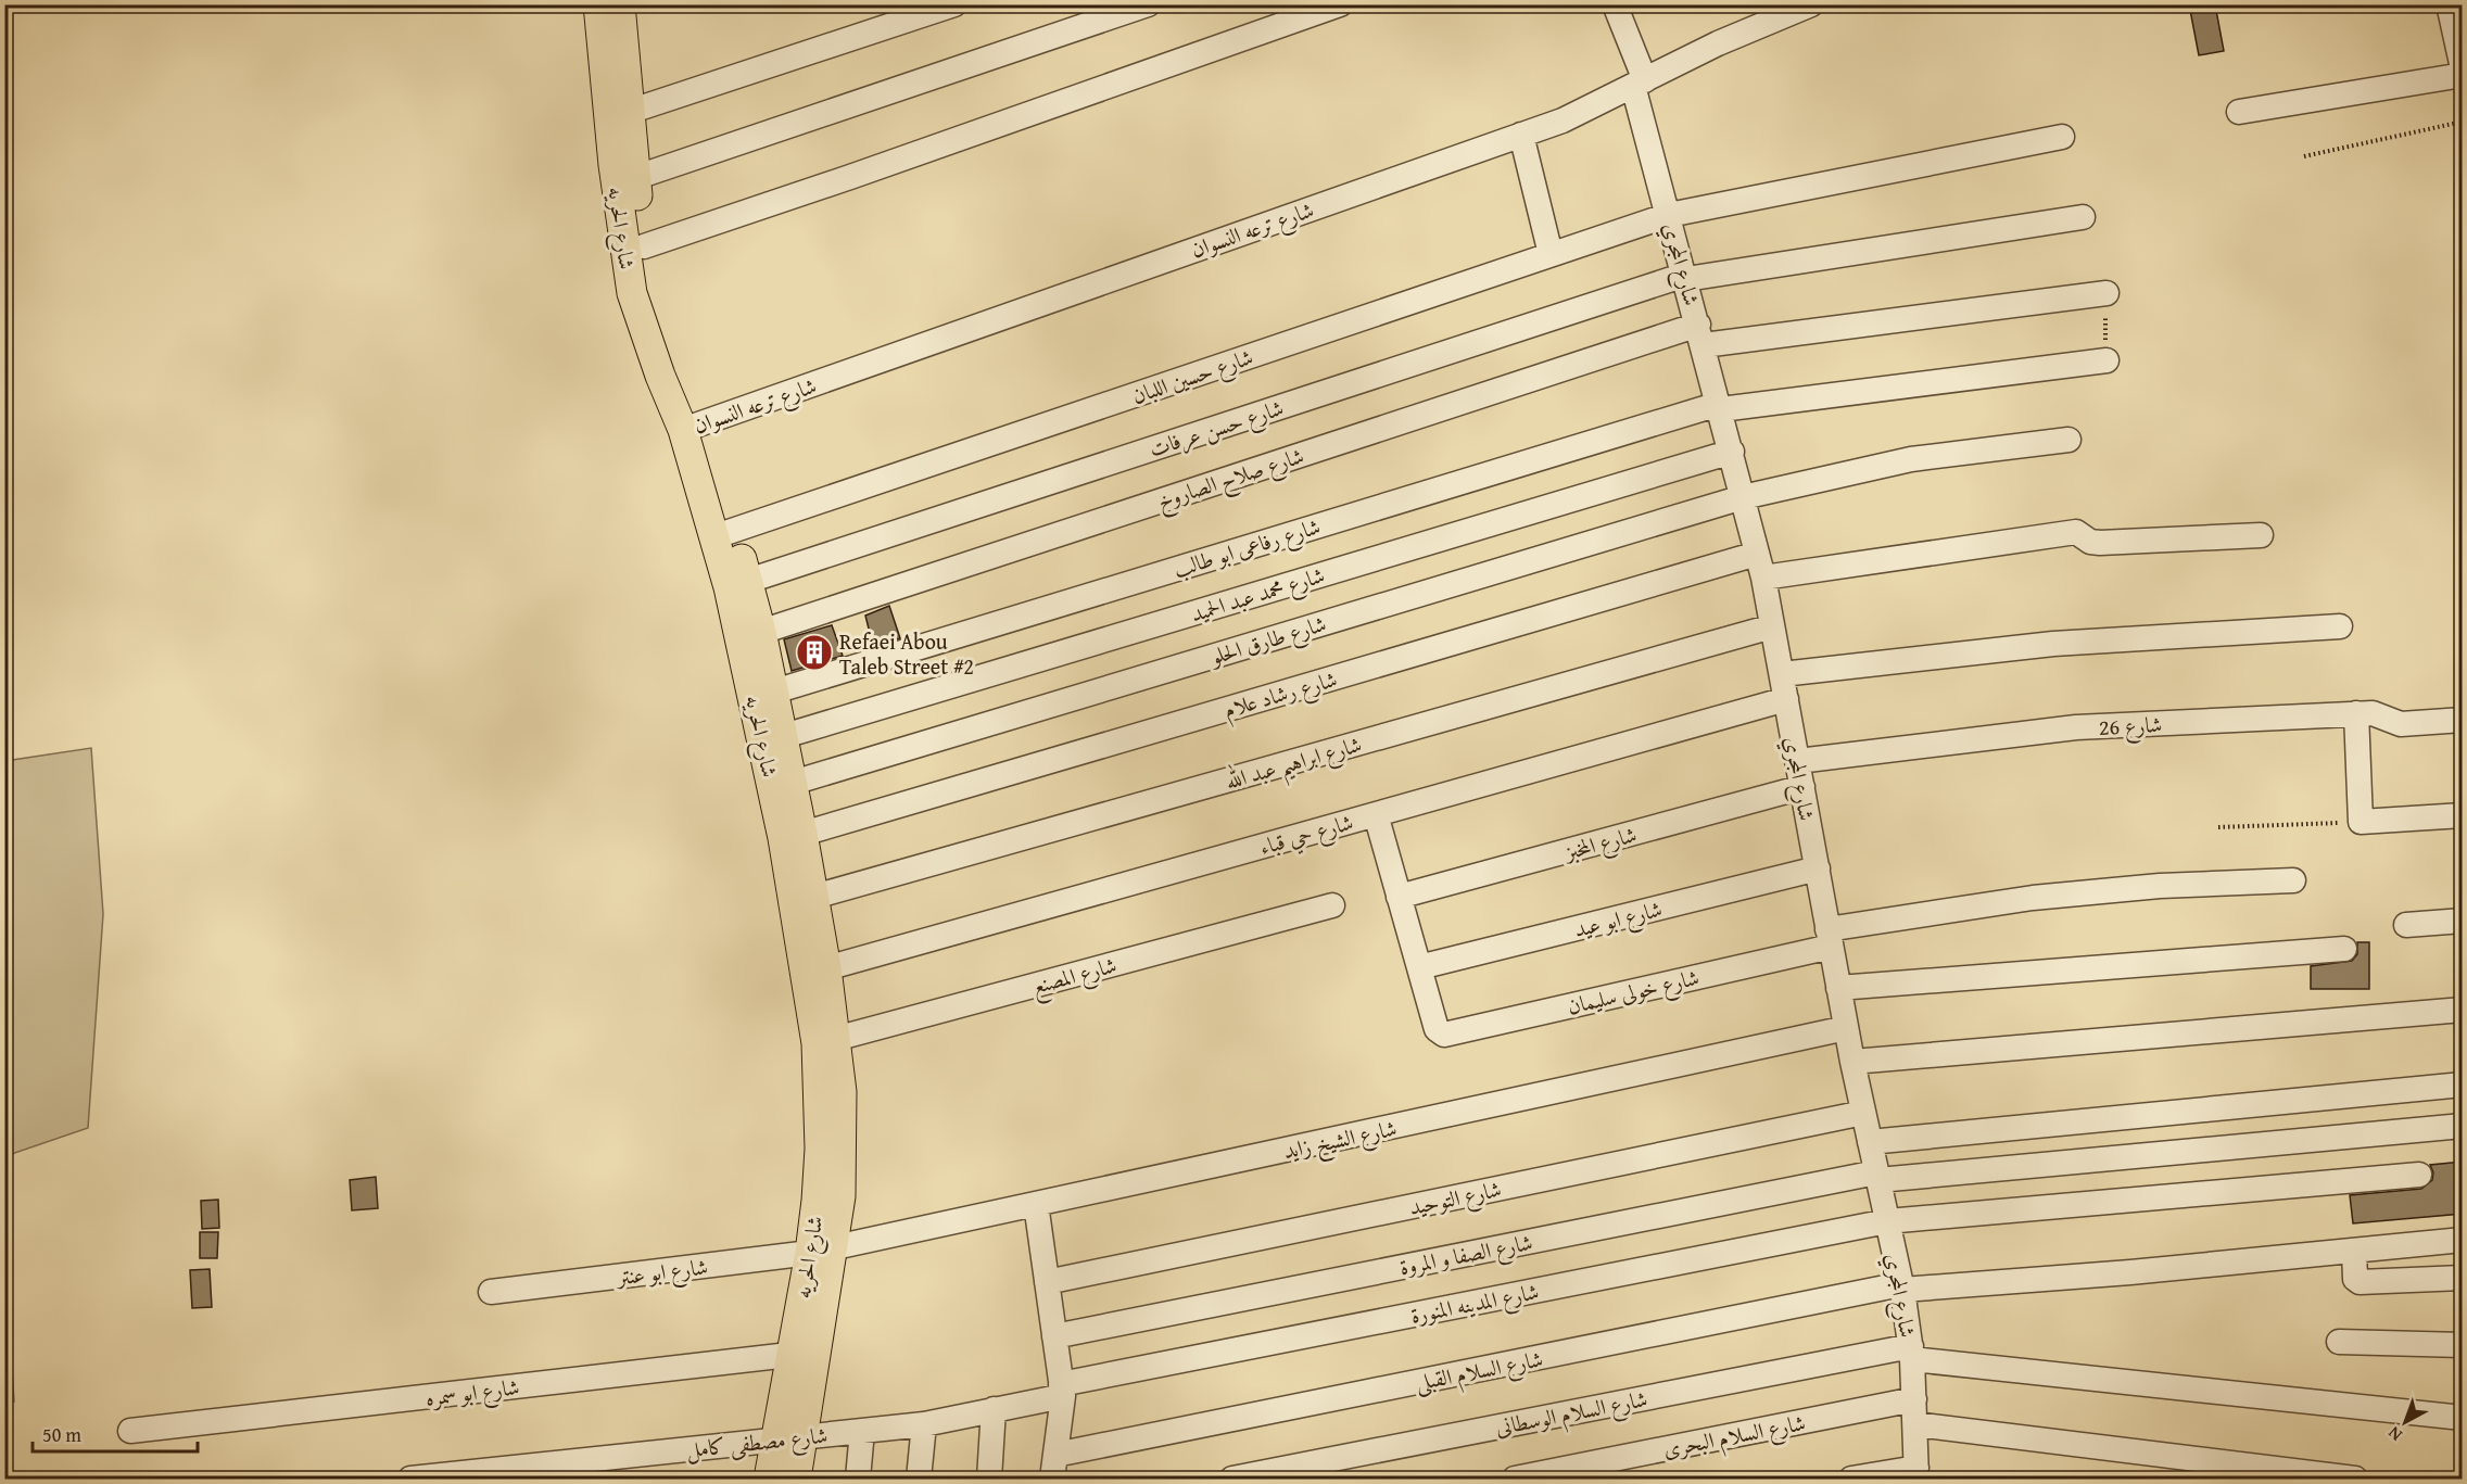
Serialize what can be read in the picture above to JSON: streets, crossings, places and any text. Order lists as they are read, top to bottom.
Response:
{
  "streets": {
    "main road": ["شارع الحريه"],
    "street": [
      "شارع ترعه النسوان",
      "شارع المجري",
      "شارع حسين اللبان",
      "شارع حسن عرفات",
      "شارع صلاح الصاروخ",
      "شارع رفاعى ابو طالب",
      "شارع محمد عبد الحميد",
      "شارع طارق الحلو",
      "شارع رشاد علام",
      "شارع 26",
      "شارع ابراهيم عبد الله",
      "شارع حي قباء",
      "شارع المخبز",
      "شارع ابو عيد",
      "شارع المصنع",
      "شارع خولى سليمان",
      "شارع الشيخ زايد",
      "شارع التوحيد",
      "شارع الصفا و المروة",
      "شارع ابو عنتر",
      "شارع المدينه المنورة",
      "شارع السلام القبلى",
      "شارع ابو سمره",
      "شارع السلام الوسطانى",
      "شارع السلام البحرى",
      "شارع مصطفى كامل"
    ]
  },
  "crossings": [
    ["شارع الحريه", "شارع ترعه النسوان"],
    ["شارع الحريه", "شارع حسين اللبان"],
    ["شارع الحريه", "شارع حسن عرفات"],
    ["شارع الحريه", "شارع صلاح الصاروخ"],
    ["شارع الحريه", "شارع رفاعى ابو طالب"],
    ["شارع الحريه", "شارع محمد عبد الحميد"],
    ["شارع الحريه", "شارع طارق الحلو"],
    ["شارع الحريه", "شارع رشاد علام"],
    ["شارع الحريه", "شارع ابراهيم عبد الله"],
    ["شارع الحريه", "شارع حي قباء"],
    ["شارع الحريه", "شارع المصنع"],
    ["شارع الحريه", "شارع الشيخ زايد"],
    ["شارع الحريه", "شارع ابو عنتر"],
    ["شارع الحريه", "شارع ابو سمره"],
    ["شارع الحريه", "شارع مصطفى كامل"],
    ["شارع ترعه النسوان", "شارع المجري"],
    ["شارع المجري", "شارع حسين اللبان"],
    ["شارع المجري", "شارع حسن عرفات"],
    ["شارع المجري", "شارع صلاح الصاروخ"],
    ["شارع المجري", "شارع رفاعى ابو طالب"],
    ["شارع المجري", "شارع محمد عبد الحميد"],
    ["شارع المجري", "شارع طارق الحلو"],
    ["شارع المجري", "شارع رشاد علام"],
    ["شارع المجري", "شارع 26"],
    ["شارع المجري", "شارع ابراهيم عبد الله"],
    ["شارع المجري", "شارع حي قباء"],
    ["شارع المجري", "شارع المخبز"],
    ["شارع المجري", "شارع ابو عيد"],
    ["شارع المجري", "شارع خولى سليمان"],
    ["شارع المجري", "شارع الشيخ زايد"],
    ["شارع المجري", "شارع التوحيد"],
    ["شارع المجري", "شارع الصفا و المروة"],
    ["شارع المجري", "شارع المدينه المنورة"],
    ["شارع المجري", "شارع السلام القبلى"],
    ["شارع المجري", "شارع السلام الوسطانى"],
    ["شارع المجري", "شارع السلام البحرى"],
    ["شارع ابو عيد", "شارع خولى سليمان"],
    ["شارع الشيخ زايد", "شارع ابو عنتر"],
    ["شارع المدينه المنورة", "شارع مصطفى كامل"]
  ],
  "places": {
    "building": ["Refaei Abou Taleb Street #2"]
  },
  "scale_bar": "50 m",
  "north": "bottom left"
}
